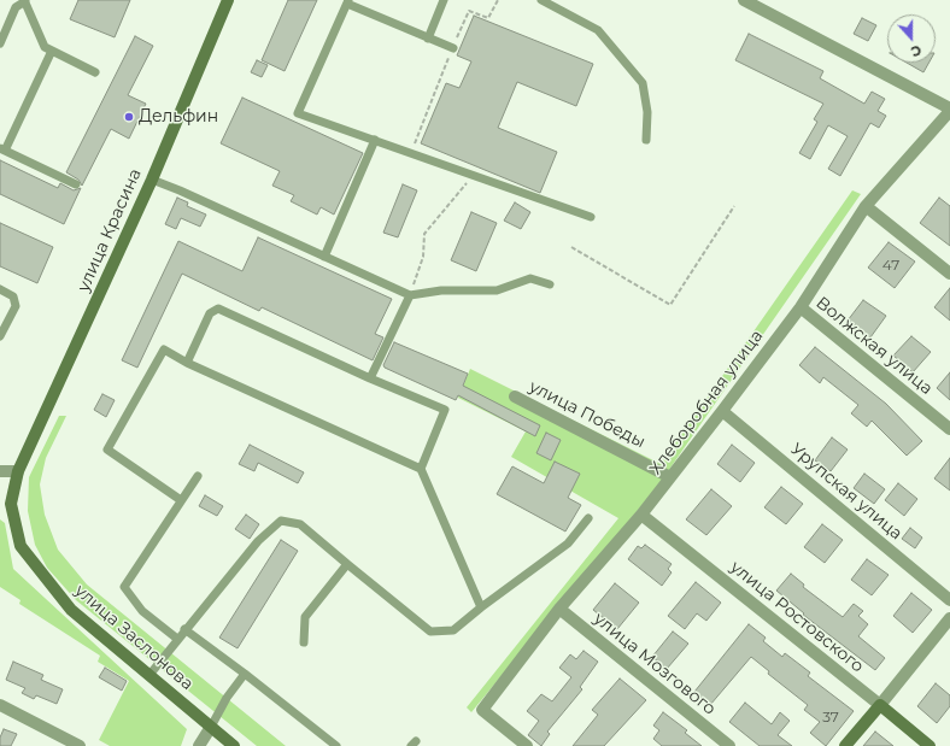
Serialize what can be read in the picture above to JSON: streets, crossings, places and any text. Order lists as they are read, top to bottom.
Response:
{
  "streets": {
    "street": [
      "улица Красина",
      "Волжская улица",
      "Хлеборобная улица",
      "улица Победы",
      "Урупская улица",
      "улица Ростовского",
      "улица Заслонова",
      "улица Мозгового"
    ]
  },
  "crossings": [
    ["улица Красина", "улица Заслонова"],
    ["Волжская улица", "Хлеборобная улица"],
    ["Хлеборобная улица", "улица Победы"],
    ["Хлеборобная улица", "Урупская улица"],
    ["Хлеборобная улица", "улица Ростовского"],
    ["Хлеборобная улица", "улица Мозгового"]
  ],
  "places": ["Дельфин"],
  "house_numbers": ["47", "37"],
  "north": "bottom"
}
